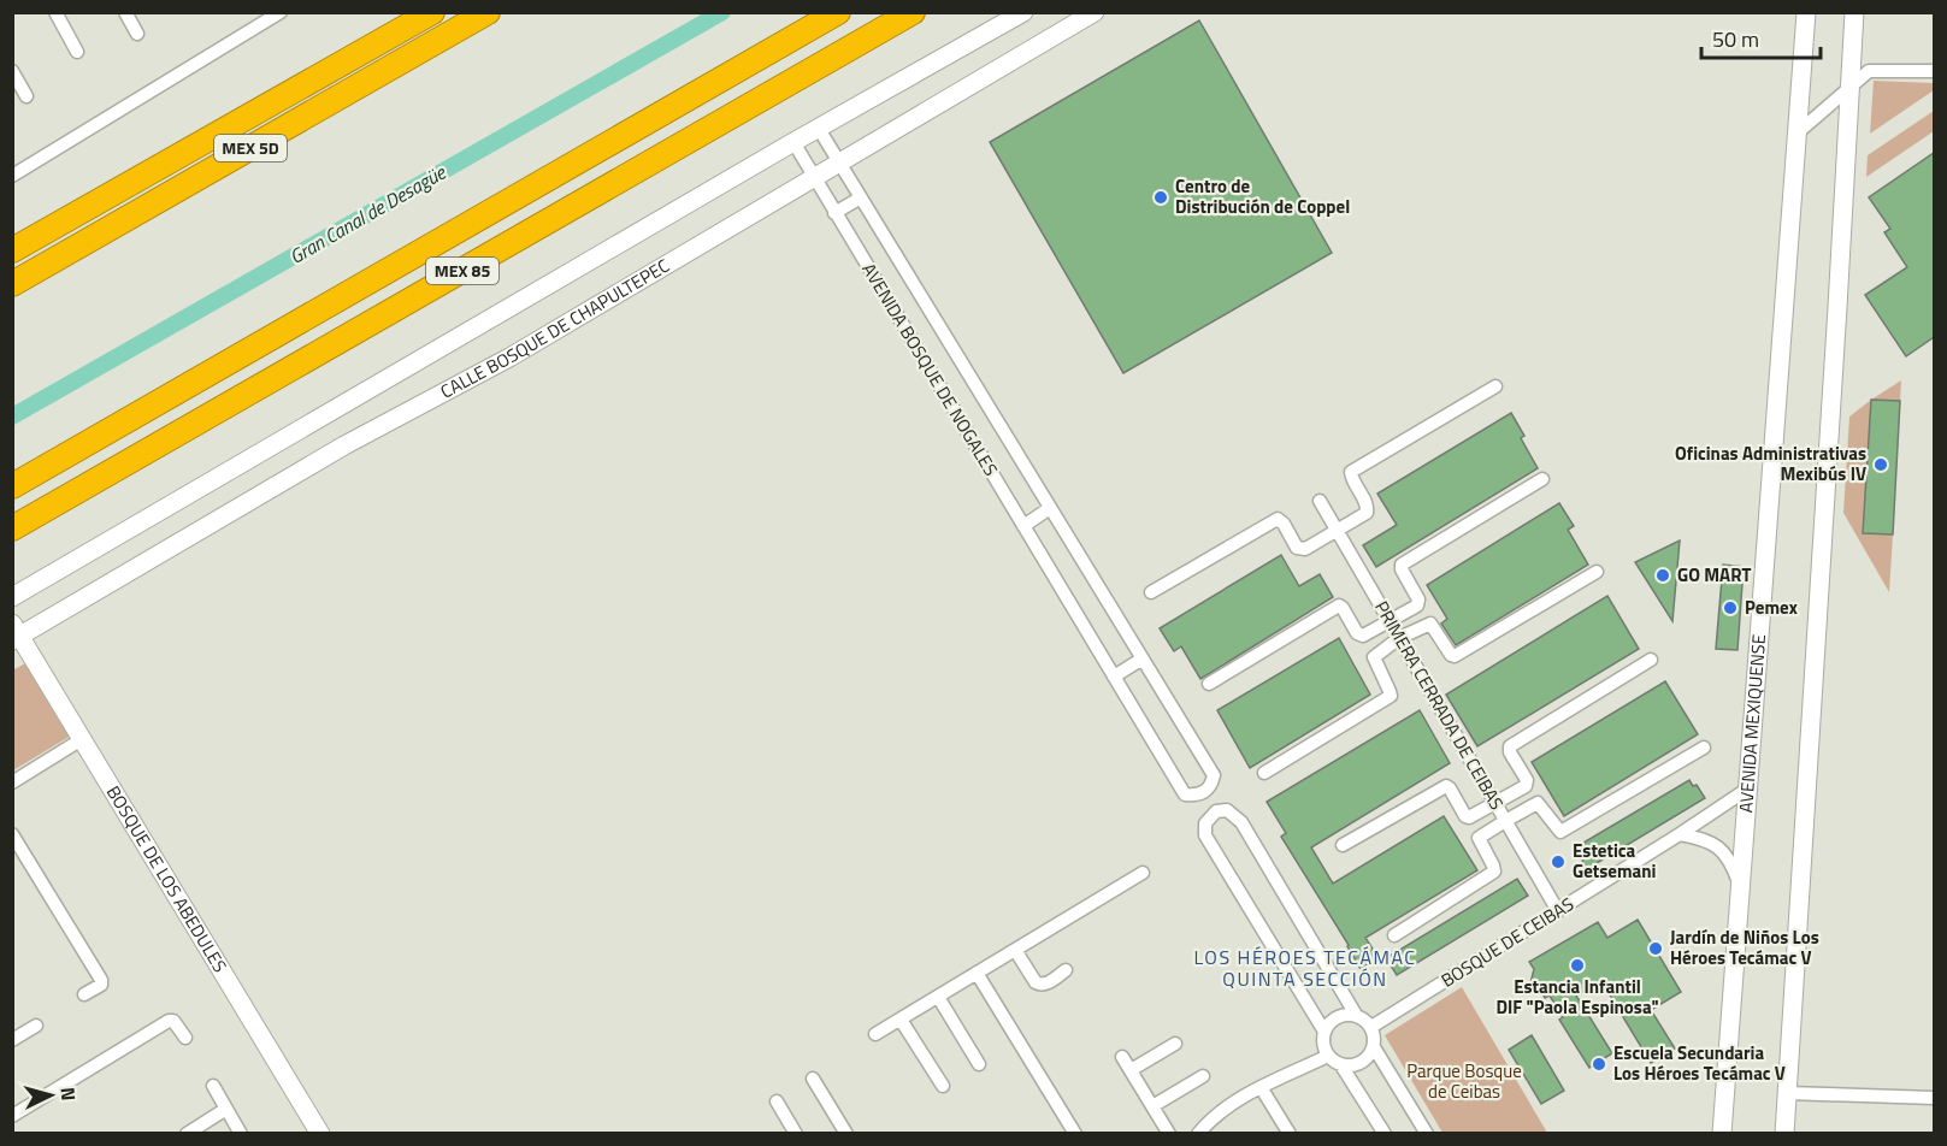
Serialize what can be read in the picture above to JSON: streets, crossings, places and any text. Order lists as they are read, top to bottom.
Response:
{
  "streets": {
    "highway": ["MEX 5D", "MEX 85"],
    "main road": ["CALLE BOSQUE DE CHAPULTEPEC", "AVENIDA MEXIQUENSE", "BOSQUE DE LOS ABEDULES"],
    "street": ["AVENIDA BOSQUE DE NOGALES", "PRIMERA CERRADA DE CEIBAS", "BOSQUE DE CEIBAS"]
  },
  "crossings": [
    ["CALLE BOSQUE DE CHAPULTEPEC", "AVENIDA BOSQUE DE NOGALES"],
    ["CALLE BOSQUE DE CHAPULTEPEC", "BOSQUE DE LOS ABEDULES"],
    ["PRIMERA CERRADA DE CEIBAS", "BOSQUE DE CEIBAS"],
    ["AVENIDA MEXIQUENSE", "BOSQUE DE CEIBAS"]
  ],
  "districts": ["LOS HÉROES TECÁMAC QUINTA SECCIÓN"],
  "water": ["Gran Canal de Desagüe"],
  "parks": ["Parque Bosque de Ceibas"],
  "places": [
    "Centro de Distribución de Coppel",
    "Oficinas Administrativas Mexibús IV",
    "GO MART",
    "Pemex",
    "Estetica Getsemani",
    "Jardín de Niños Los Héroes Tecámac V",
    "Estancia Infantil DIF \"Paola Espinosa\"",
    "Escuela Secundaria Los Héroes Tecámac V"
  ],
  "scale_bar": "50 m",
  "north": "right"
}
